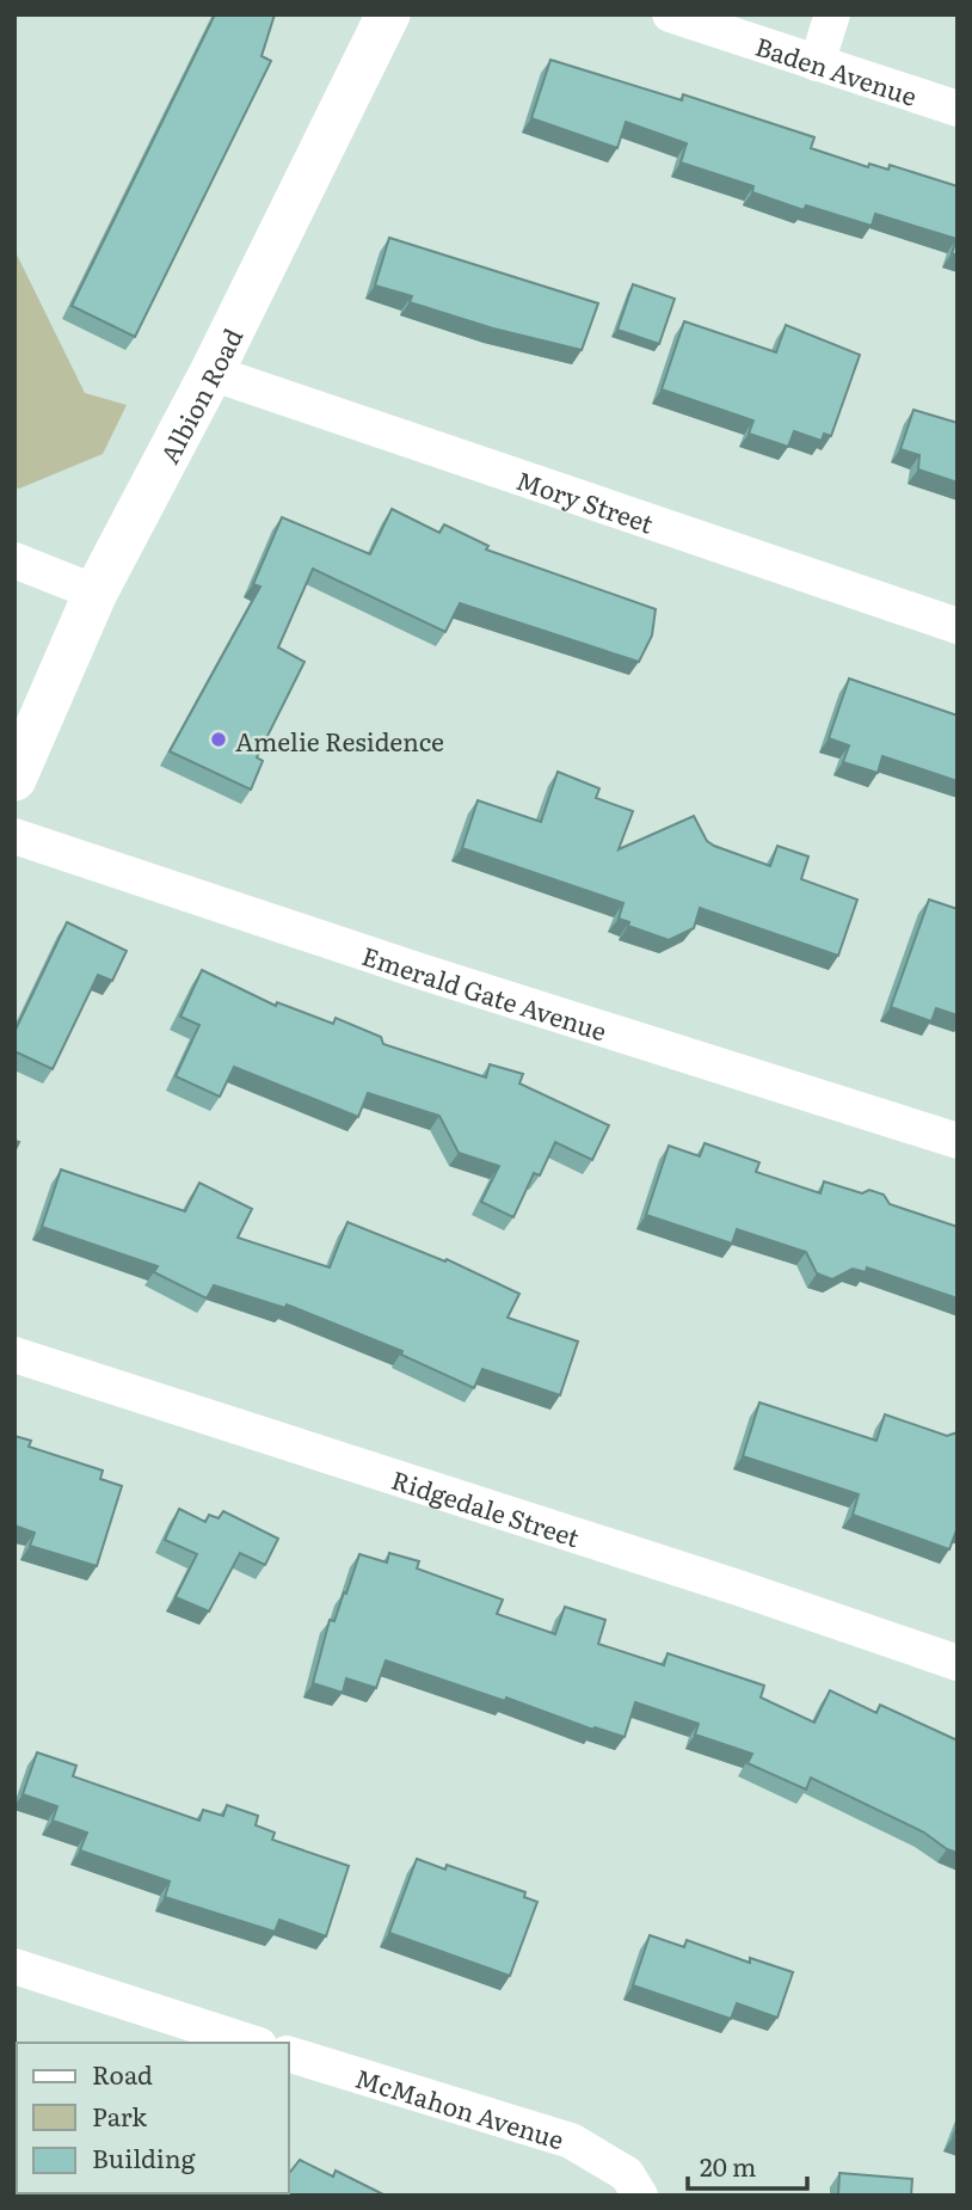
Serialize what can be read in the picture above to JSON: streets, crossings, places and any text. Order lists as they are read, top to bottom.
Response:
{
  "streets": {
    "street": [
      "Baden Avenue",
      "Albion Road",
      "Mory Street",
      "Emerald Gate Avenue",
      "Ridgedale Street",
      "McMahon Avenue"
    ]
  },
  "crossings": [
    ["Albion Road", "Mory Street"]
  ],
  "places": ["Amelie Residence"],
  "legend": ["Road", "Park", "Building"],
  "scale_bar": "20 m"
}
